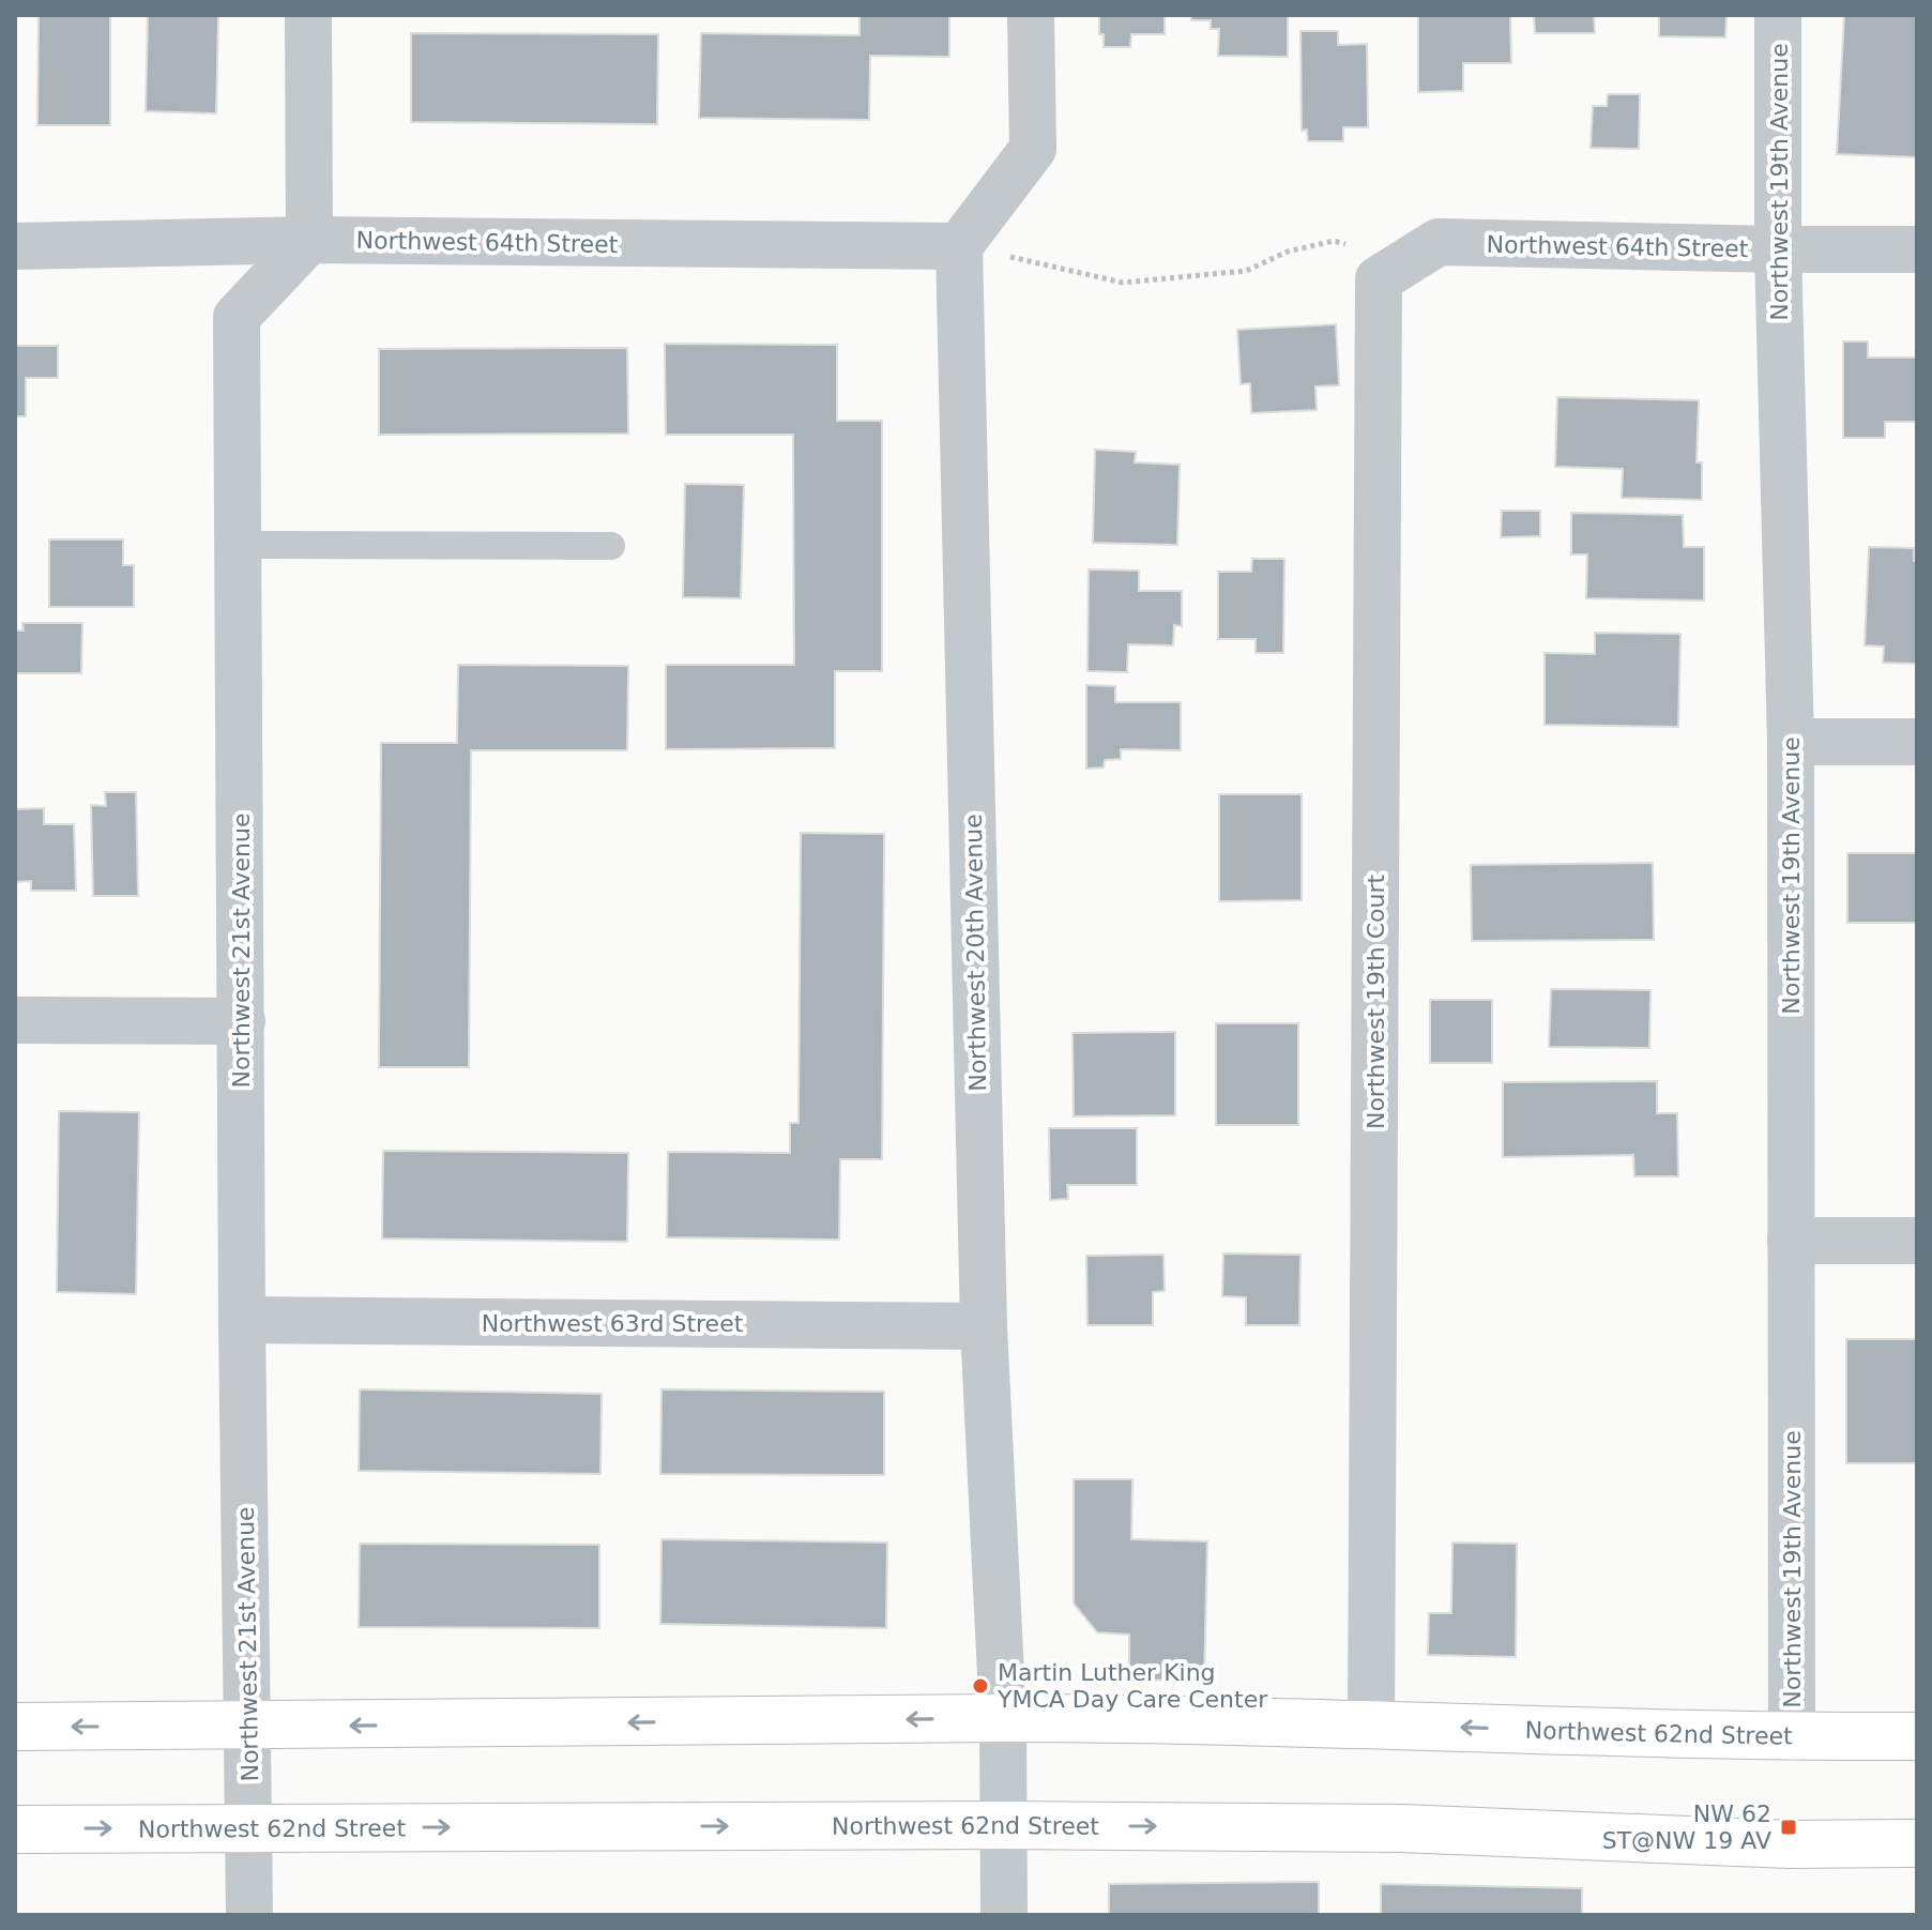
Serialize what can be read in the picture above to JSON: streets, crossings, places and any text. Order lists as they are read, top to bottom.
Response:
{
  "streets": {
    "main road": ["Northwest 62nd Street"],
    "street": [
      "Northwest 19th Avenue",
      "Northwest 64th Street",
      "Northwest 21st Avenue",
      "Northwest 20th Avenue",
      "Northwest 19th Court",
      "Northwest 63rd Street"
    ]
  },
  "crossings": [
    ["Northwest 19th Avenue", "Northwest 64th Street"],
    ["Northwest 19th Avenue", "Northwest 62nd Street"],
    ["Northwest 64th Street", "Northwest 21st Avenue"],
    ["Northwest 64th Street", "Northwest 20th Avenue"],
    ["Northwest 64th Street", "Northwest 19th Court"],
    ["Northwest 21st Avenue", "Northwest 63rd Street"],
    ["Northwest 21st Avenue", "Northwest 62nd Street"],
    ["Northwest 20th Avenue", "Northwest 63rd Street"],
    ["Northwest 20th Avenue", "Northwest 62nd Street"],
    ["Northwest 19th Court", "Northwest 62nd Street"]
  ],
  "places": {
    "other": ["Martin Luther King YMCA Day Care Center"],
    "transit": ["NW 62 ST@NW 19 AV"]
  }
}
